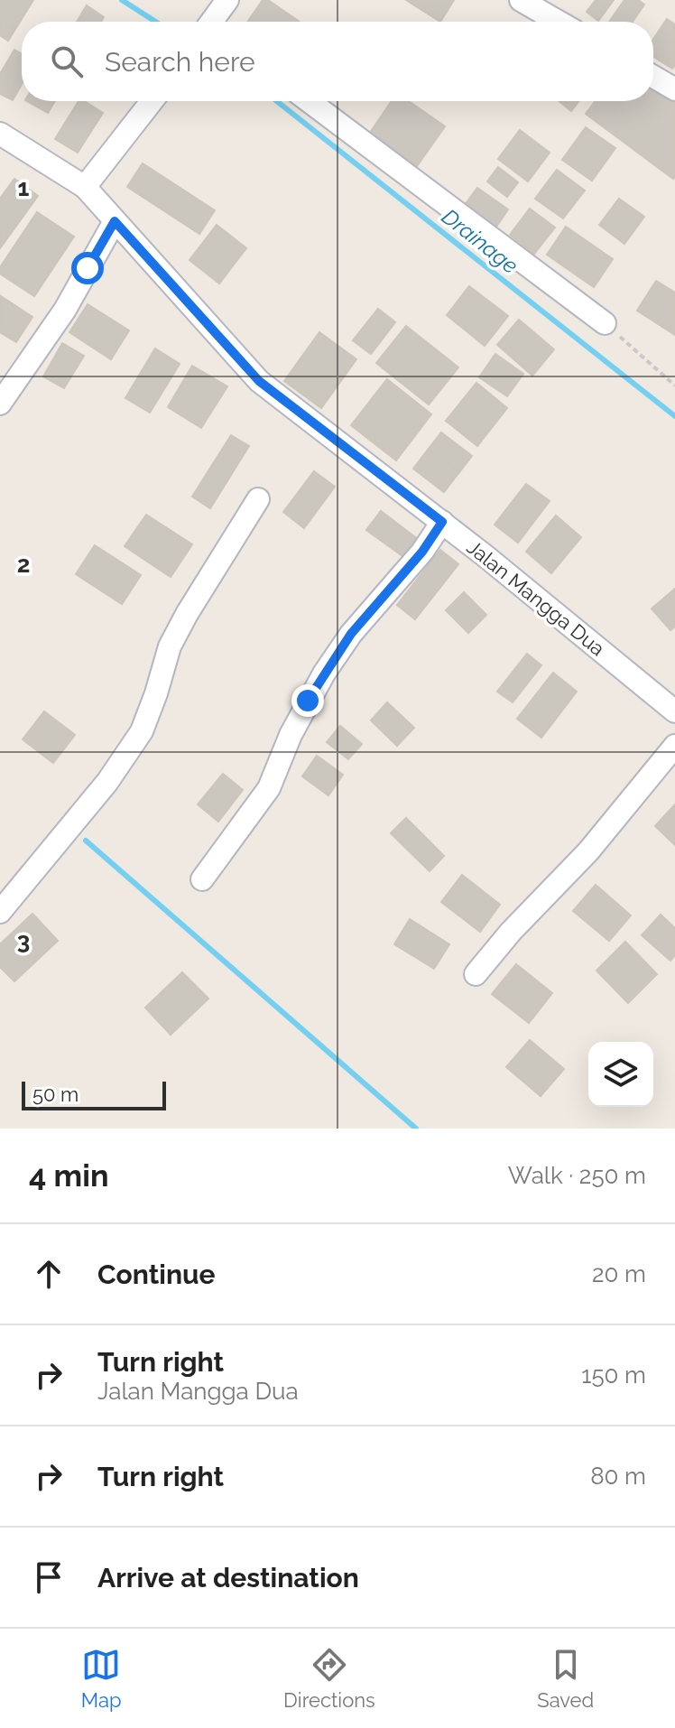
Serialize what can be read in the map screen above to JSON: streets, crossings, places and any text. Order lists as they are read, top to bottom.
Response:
{
  "streets": {
    "street": ["Jalan Mangga Dua"]
  },
  "water": ["Drainage"],
  "scale_bar": "50 m",
  "page": {
    "search": "Search here",
    "scale": "50 m",
    "heading": ["4 min", "Walk · 250 m"],
    "list": [
      ["Continue", "20 m"],
      ["Turn right", "Jalan Mangga Dua", "150 m"],
      ["Turn right", "80 m"],
      "Arrive at destination"
    ],
    "nav": ["Map", "Directions", "Saved"]
  },
  "grid": {
    "rows": ["1", "2", "3"]
  }
}
